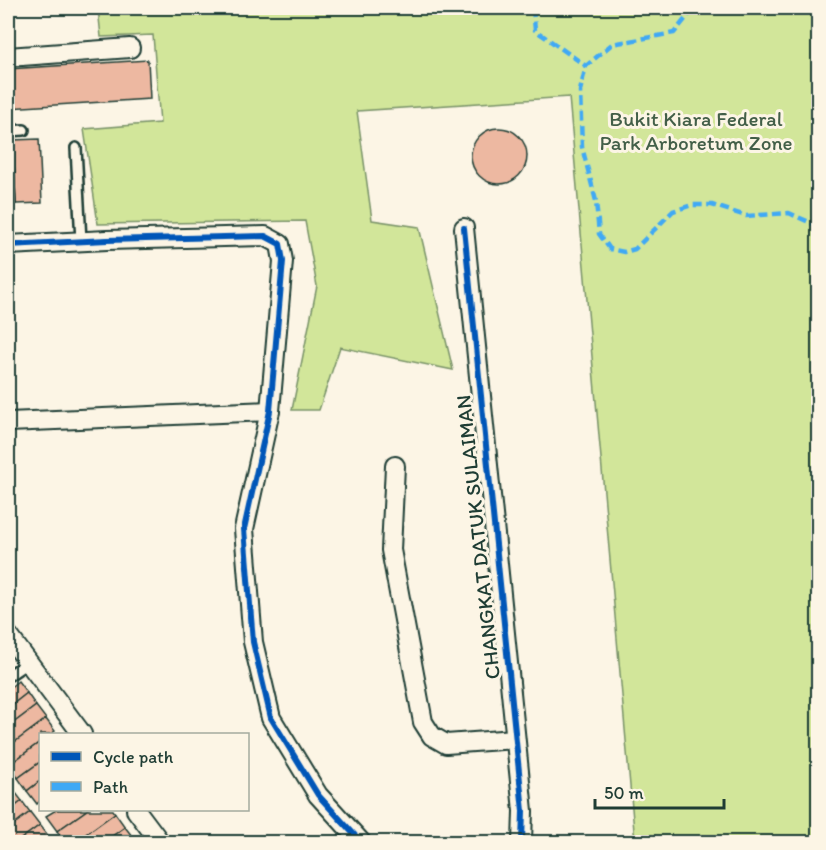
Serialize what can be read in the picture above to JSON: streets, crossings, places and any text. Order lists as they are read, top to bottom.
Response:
{
  "streets": {
    "street": ["CHANGKAT DATUK SULAIMAN"]
  },
  "parks": ["Bukit Kiara Federal Park Arboretum Zone"],
  "legend": ["Cycle path", "Path"],
  "scale_bar": "50 m"
}
